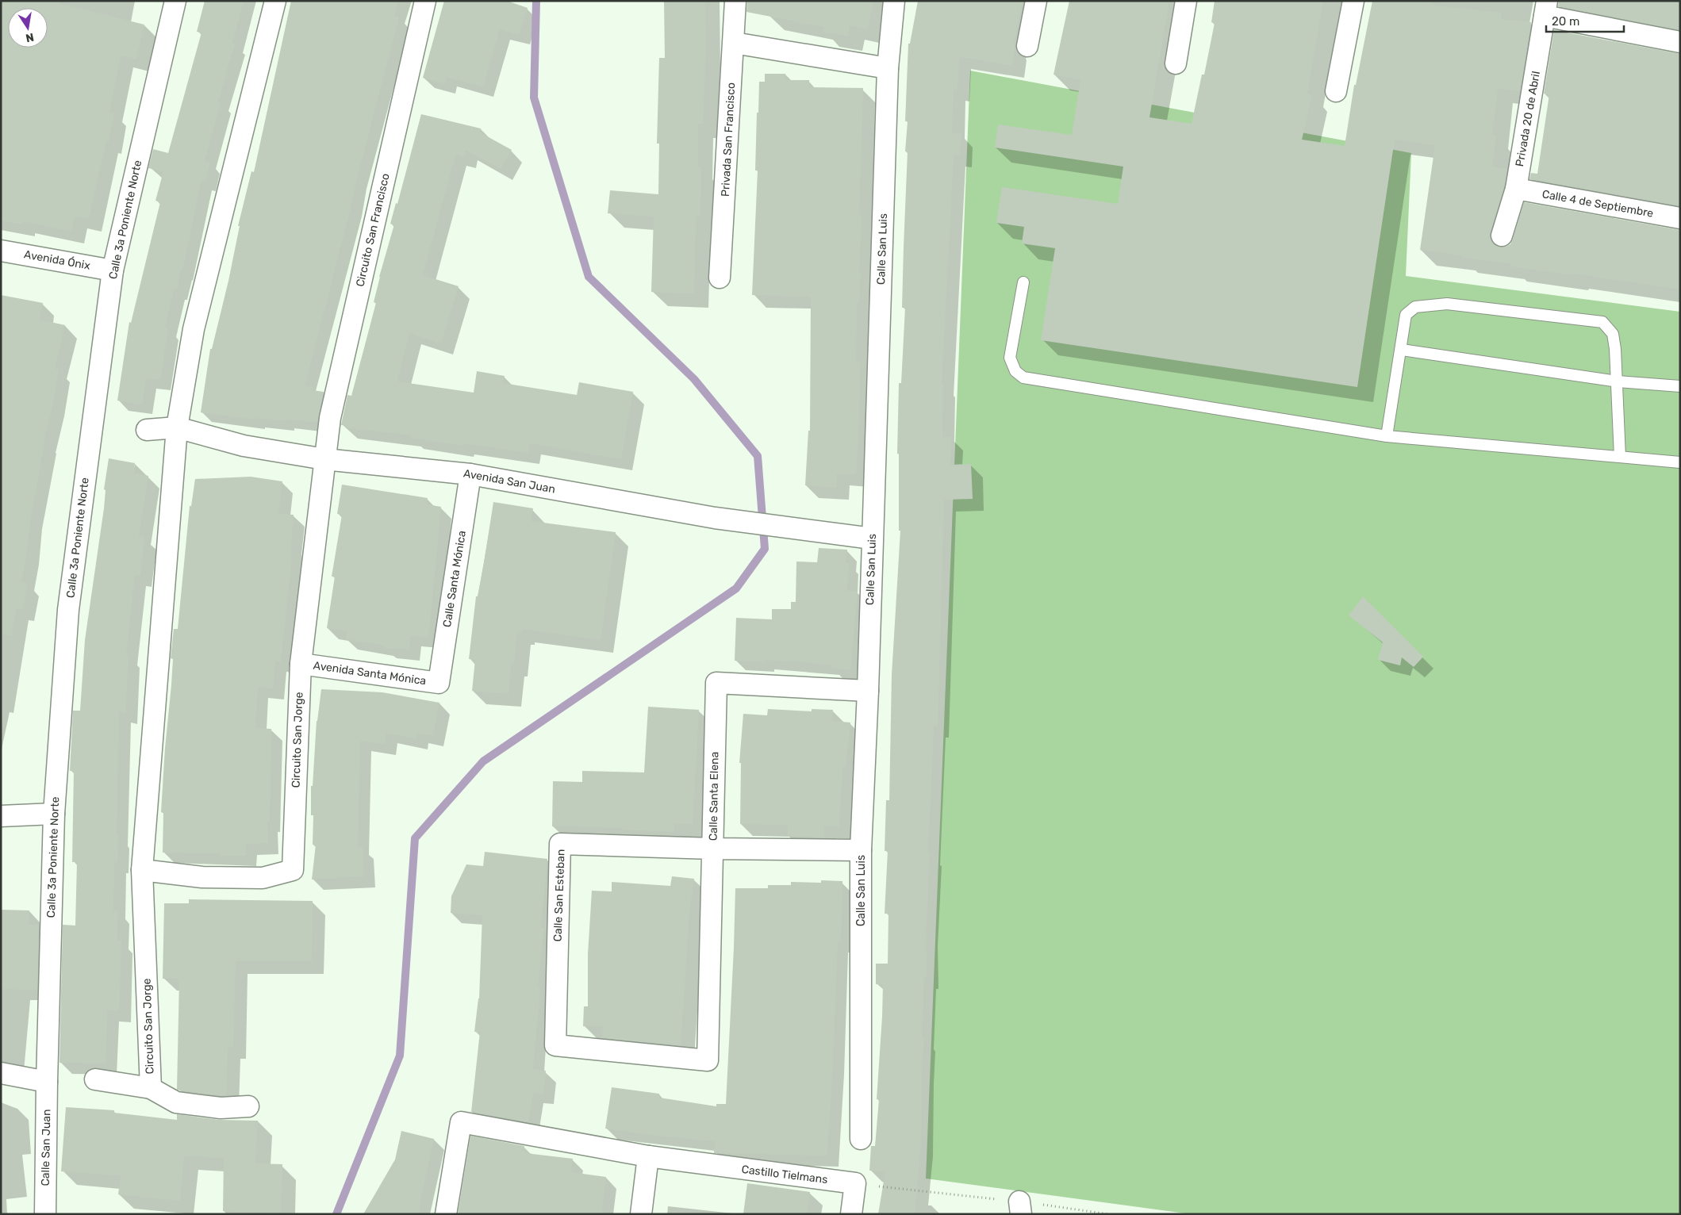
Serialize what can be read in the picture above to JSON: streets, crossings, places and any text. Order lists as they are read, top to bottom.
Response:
{
  "streets": {
    "street": [
      "Privada 20 de Abril",
      "Privada San Francisco",
      "Calle 4 de Septiembre",
      "Calle 3a Poniente Norte",
      "Circuito San Francisco",
      "Calle San Luis",
      "Avenida Ónix",
      "Avenida San Juan",
      "Calle Santa Mónica",
      "Avenida Santa Mónica",
      "Circuito San Jorge",
      "Calle Santa Elena",
      "Calle San Esteban",
      "Calle San Juan",
      "Castillo Tielmans"
    ]
  },
  "crossings": [
    ["Privada 20 de Abril", "Calle 4 de Septiembre"],
    ["Calle 3a Poniente Norte", "Avenida Ónix"],
    ["Calle 3a Poniente Norte", "Calle San Juan"],
    ["Circuito San Francisco", "Avenida San Juan"],
    ["Circuito San Francisco", "Circuito San Jorge"],
    ["Calle San Luis", "Avenida San Juan"],
    ["Calle San Luis", "Calle Santa Elena"],
    ["Calle San Luis", "Calle San Esteban"],
    ["Avenida San Juan", "Calle Santa Mónica"],
    ["Avenida San Juan", "Circuito San Jorge"],
    ["Calle Santa Mónica", "Avenida Santa Mónica"],
    ["Avenida Santa Mónica", "Circuito San Jorge"],
    ["Calle Santa Elena", "Calle San Esteban"]
  ],
  "scale_bar": "20 m",
  "north": "bottom"
}
